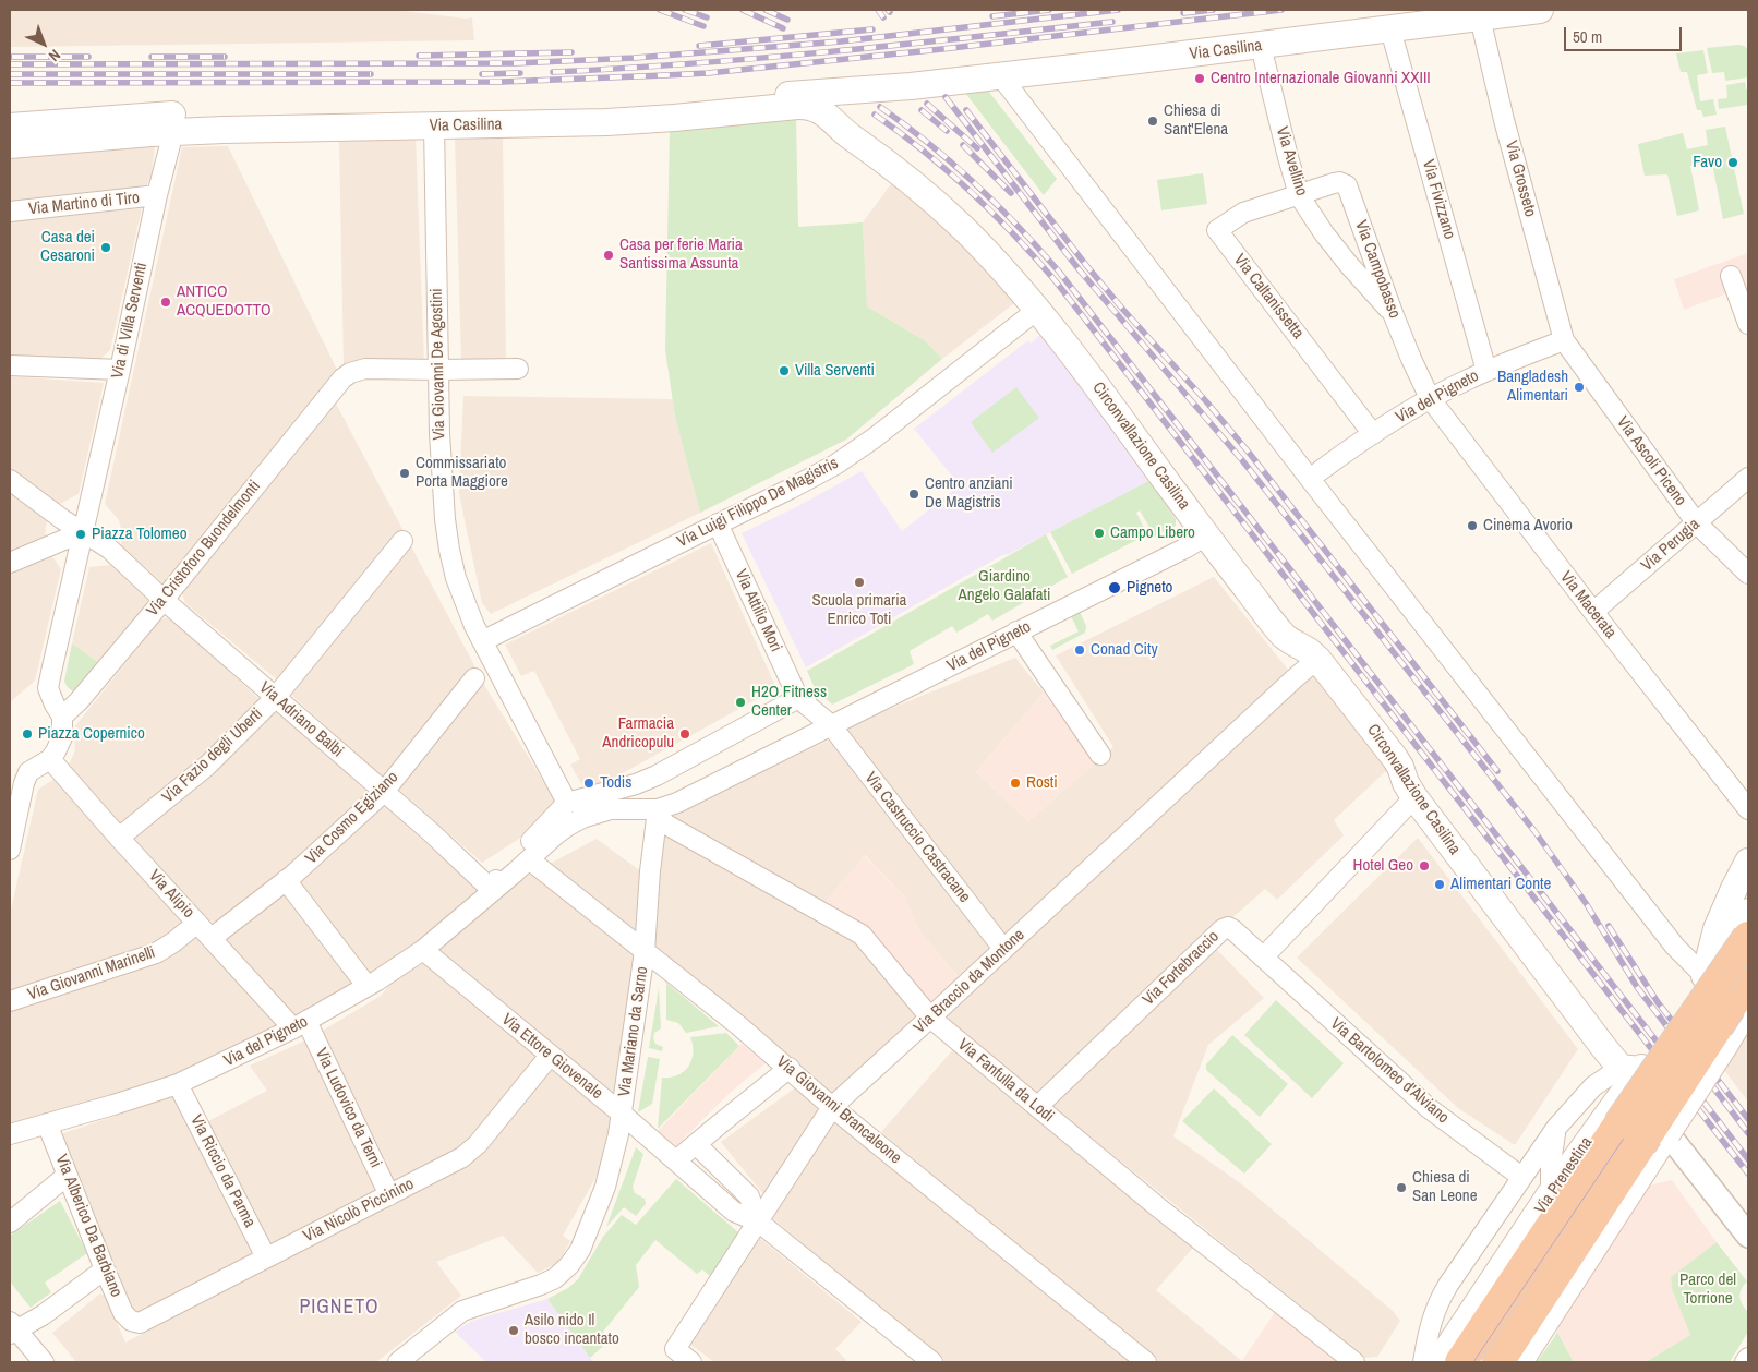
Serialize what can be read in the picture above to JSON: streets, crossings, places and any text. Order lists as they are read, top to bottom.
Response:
{
  "streets": {
    "main road": ["Via Casilina", "Circonvallazione Casilina", "Via Prenestina"],
    "street": [
      "Via Avellino",
      "Via Grosseto",
      "Via Fivizzano",
      "Via Martino di Tiro",
      "Via Campobasso",
      "Via Caltanissetta",
      "Via di Villa Serventi",
      "Via Giovanni De Agostini",
      "Via del Pigneto",
      "Via Ascoli Piceno",
      "Via Luigi Filippo De Magistris",
      "Via Perugia",
      "Via Cristoforo Buondelmonti",
      "Via Macerata",
      "Via Attilio Mori",
      "Via Adriano Balbi",
      "Via Fazio degli Uberti",
      "Via Cosmo Egiziano",
      "Via Castruccio Castracane",
      "Via Alipio",
      "Via Fortebraccio",
      "Via Giovanni Marinelli",
      "Via Braccio da Montone",
      "Via Mariano da Sarno",
      "Via Ettore Giovenale",
      "Via Bartolomeo d'Alviano",
      "Via Fanfulla da Lodi",
      "Via Ludovico da Terni",
      "Via Giovanni Brancaleone",
      "Via Riccio da Parma",
      "Via Nicolò Piccinino",
      "Via Alberico Da Barbiano"
    ]
  },
  "crossings": [
    ["Via Casilina", "Via Avellino"],
    ["Via Casilina", "Via Grosseto"],
    ["Via Casilina", "Via Fivizzano"],
    ["Via Casilina", "Via di Villa Serventi"],
    ["Via Casilina", "Via Giovanni De Agostini"],
    ["Via Casilina", "Circonvallazione Casilina"],
    ["Via Avellino", "Via Campobasso"],
    ["Via Avellino", "Via Caltanissetta"],
    ["Via Grosseto", "Via del Pigneto"],
    ["Via Grosseto", "Via Ascoli Piceno"],
    ["Via Fivizzano", "Via del Pigneto"],
    ["Via Martino di Tiro", "Via di Villa Serventi"],
    ["Via Campobasso", "Via Caltanissetta"],
    ["Via Campobasso", "Via del Pigneto"],
    ["Via Campobasso", "Via Macerata"],
    ["Via Caltanissetta", "Via del Pigneto"],
    ["Via di Villa Serventi", "Via Adriano Balbi"],
    ["Via Giovanni De Agostini", "Via del Pigneto"],
    ["Via Giovanni De Agostini", "Via Luigi Filippo De Magistris"],
    ["Via Giovanni De Agostini", "Via Cristoforo Buondelmonti"],
    ["Via del Pigneto", "Circonvallazione Casilina"],
    ["Via del Pigneto", "Via Ascoli Piceno"],
    ["Via del Pigneto", "Via Macerata"],
    ["Via del Pigneto", "Via Adriano Balbi"],
    ["Via del Pigneto", "Via Castruccio Castracane"],
    ["Via del Pigneto", "Via Alipio"],
    ["Via del Pigneto", "Via Mariano da Sarno"],
    ["Via del Pigneto", "Via Ettore Giovenale"],
    ["Via del Pigneto", "Via Fanfulla da Lodi"],
    ["Via del Pigneto", "Via Ludovico da Terni"],
    ["Via del Pigneto", "Via Giovanni Brancaleone"],
    ["Via del Pigneto", "Via Riccio da Parma"],
    ["Via del Pigneto", "Via Alberico Da Barbiano"],
    ["Circonvallazione Casilina", "Via Luigi Filippo De Magistris"],
    ["Circonvallazione Casilina", "Via Braccio da Montone"],
    ["Circonvallazione Casilina", "Via Prenestina"],
    ["Via Ascoli Piceno", "Via Perugia"],
    ["Via Luigi Filippo De Magistris", "Via Attilio Mori"],
    ["Via Perugia", "Via Macerata"],
    ["Via Cristoforo Buondelmonti", "Via Adriano Balbi"],
    ["Via Adriano Balbi", "Via Fazio degli Uberti"],
    ["Via Adriano Balbi", "Via Cosmo Egiziano"],
    ["Via Fazio degli Uberti", "Via Alipio"],
    ["Via Cosmo Egiziano", "Via Alipio"],
    ["Via Castruccio Castracane", "Via Braccio da Montone"],
    ["Via Alipio", "Via Giovanni Marinelli"],
    ["Via Alipio", "Via Ludovico da Terni"],
    ["Via Fortebraccio", "Via Bartolomeo d'Alviano"],
    ["Via Fortebraccio", "Via Fanfulla da Lodi"],
    ["Via Braccio da Montone", "Via Ettore Giovenale"],
    ["Via Braccio da Montone", "Via Fanfulla da Lodi"],
    ["Via Braccio da Montone", "Via Giovanni Brancaleone"],
    ["Via Mariano da Sarno", "Via Ettore Giovenale"],
    ["Via Mariano da Sarno", "Via Fanfulla da Lodi"],
    ["Via Mariano da Sarno", "Via Giovanni Brancaleone"],
    ["Via Ettore Giovenale", "Via Nicolò Piccinino"],
    ["Via Bartolomeo d'Alviano", "Via Prenestina"],
    ["Via Ludovico da Terni", "Via Nicolò Piccinino"],
    ["Via Riccio da Parma", "Via Nicolò Piccinino"],
    ["Via Nicolò Piccinino", "Via Alberico Da Barbiano"]
  ],
  "districts": ["PIGNETO"],
  "parks": ["Giardino Angelo Galafati", "Parco del Torrione"],
  "places": [
    "Centro Internazionale Giovanni XXIII",
    "Chiesa di Sant'Elena",
    "Favo",
    "Casa dei Cesaroni",
    "Casa per ferie Maria Santissima Assunta",
    "ANTICO ACQUEDOTTO",
    "Villa Serventi",
    "Bangladesh Alimentari",
    "Commissariato Porta Maggiore",
    "Centro anziani De Magistris",
    "Cinema Avorio",
    "Campo Libero",
    "Piazza Tolomeo",
    "Scuola primaria Enrico Toti",
    "Pigneto",
    "Conad City",
    "H2O Fitness Center",
    "Piazza Copernico",
    "Farmacia Andricopulu",
    "Todis",
    "Rosti",
    "Hotel Geo",
    "Alimentari Conte",
    "Chiesa di San Leone",
    "Asilo nido Il bosco incantato"
  ],
  "scale_bar": "50 m",
  "north": "bottom right"
}
